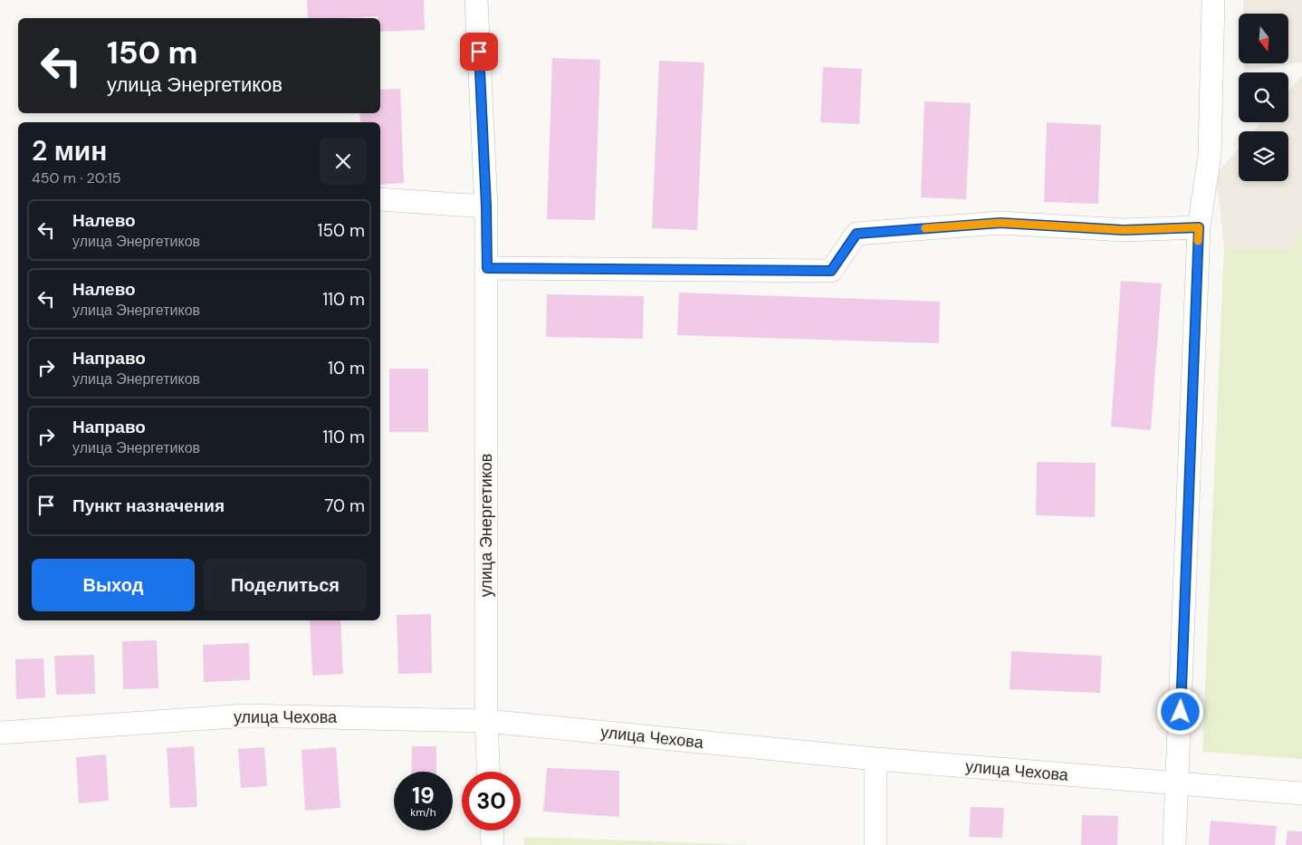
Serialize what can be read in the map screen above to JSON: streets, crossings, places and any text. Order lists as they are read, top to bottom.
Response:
{
  "streets": {
    "street": ["улица Энергетиков", "улица Чехова"]
  },
  "crossings": [
    ["улица Энергетиков", "улица Чехова"]
  ],
  "north": "bottom",
  "page": {
    "turn": ["150 m", "улица Энергетиков"],
    "heading": ["2 мин", "450 m · 20:15"],
    "list": [
      {
        "name": "Налево",
        "note": "улица Энергетиков",
        "value": "150 m"
      },
      {
        "name": "Налево",
        "note": "улица Энергетиков",
        "value": "110 m"
      },
      {
        "name": "Направо",
        "note": "улица Энергетиков",
        "value": "10 m"
      },
      {
        "name": "Направо",
        "note": "улица Энергетиков",
        "value": "110 m"
      },
      {
        "name": "Пункт назначения",
        "value": "70 m"
      }
    ],
    "buttons": ["Выход", "Поделиться"],
    "speed": "19 km/h",
    "limit": "30"
  }
}
